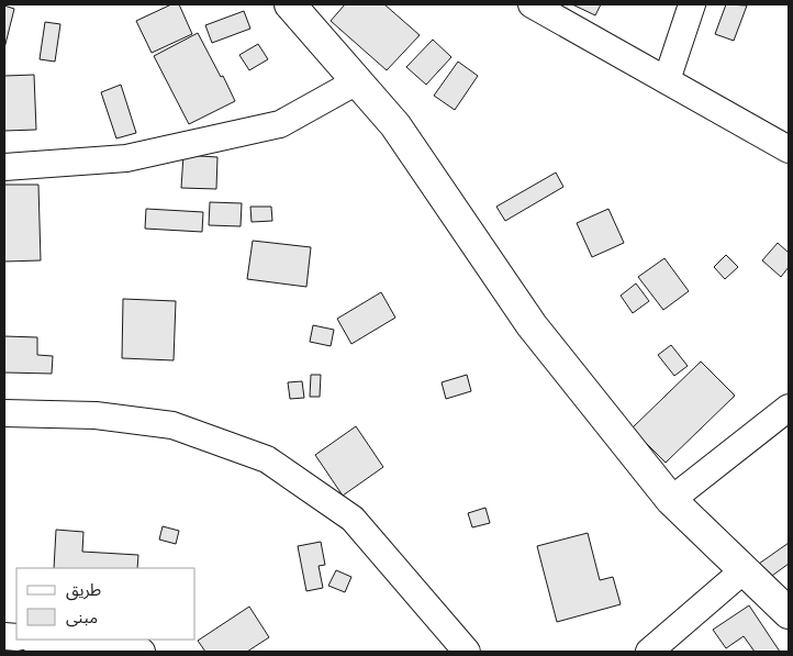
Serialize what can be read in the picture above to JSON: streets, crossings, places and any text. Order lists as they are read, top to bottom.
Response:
{
  "legend": ["طريق", "مبنى"]
}
